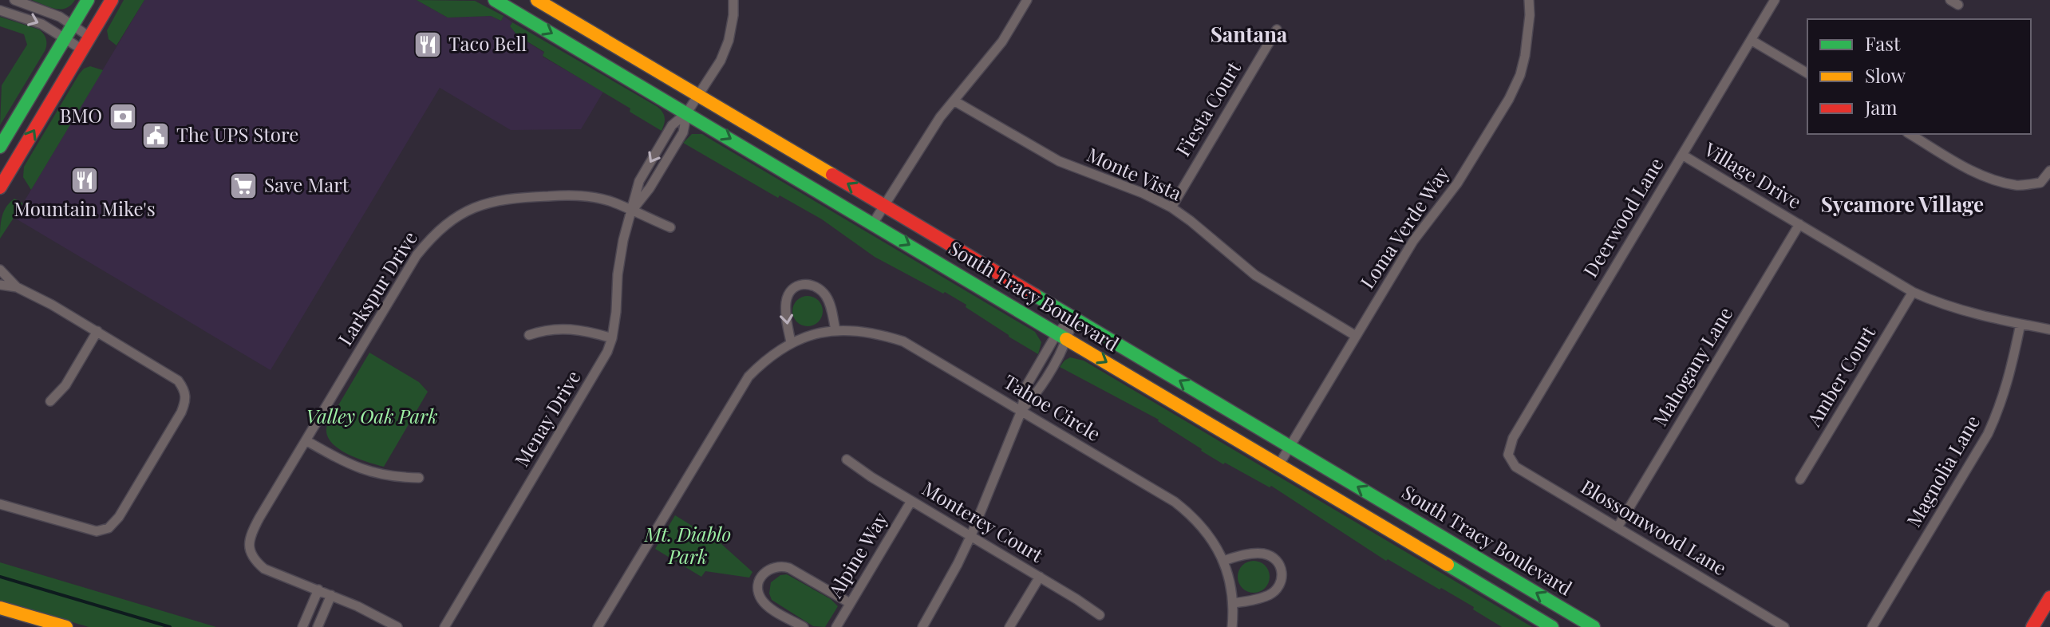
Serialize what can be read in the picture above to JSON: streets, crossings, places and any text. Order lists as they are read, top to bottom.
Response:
{
  "streets": {
    "main road": ["South Tracy Boulevard"],
    "street": [
      "Fiesta Court",
      "Monte Vista",
      "Village Drive",
      "Deerwood Lane",
      "Loma Verde Way",
      "Larkspur Drive",
      "Mahogany Lane",
      "Amber Court",
      "Tahoe Circle",
      "Menay Drive",
      "Magnolia Lane",
      "Monterey Court",
      "Blossomwood Lane",
      "Alpine Way"
    ]
  },
  "crossings": [
    ["Fiesta Court", "Monte Vista"],
    ["Monte Vista", "Loma Verde Way"],
    ["Village Drive", "Deerwood Lane"],
    ["Village Drive", "Mahogany Lane"],
    ["Village Drive", "Amber Court"],
    ["Village Drive", "Magnolia Lane"],
    ["Deerwood Lane", "Blossomwood Lane"],
    ["Loma Verde Way", "South Tracy Boulevard"],
    ["Larkspur Drive", "Menay Drive"],
    ["South Tracy Boulevard", "Menay Drive"],
    ["Mahogany Lane", "Blossomwood Lane"],
    ["Monterey Court", "Alpine Way"]
  ],
  "districts": ["Santana", "Sycamore Village"],
  "parks": ["Valley Oak Park", "Mt. Diablo Park"],
  "places": {
    "restaurant": ["Taco Bell", "Mountain Mike's"],
    "bank": ["BMO"],
    "public building": ["The UPS Store"],
    "supermarket": ["Save Mart"]
  },
  "legend": ["Fast", "Slow", "Jam"]
}
